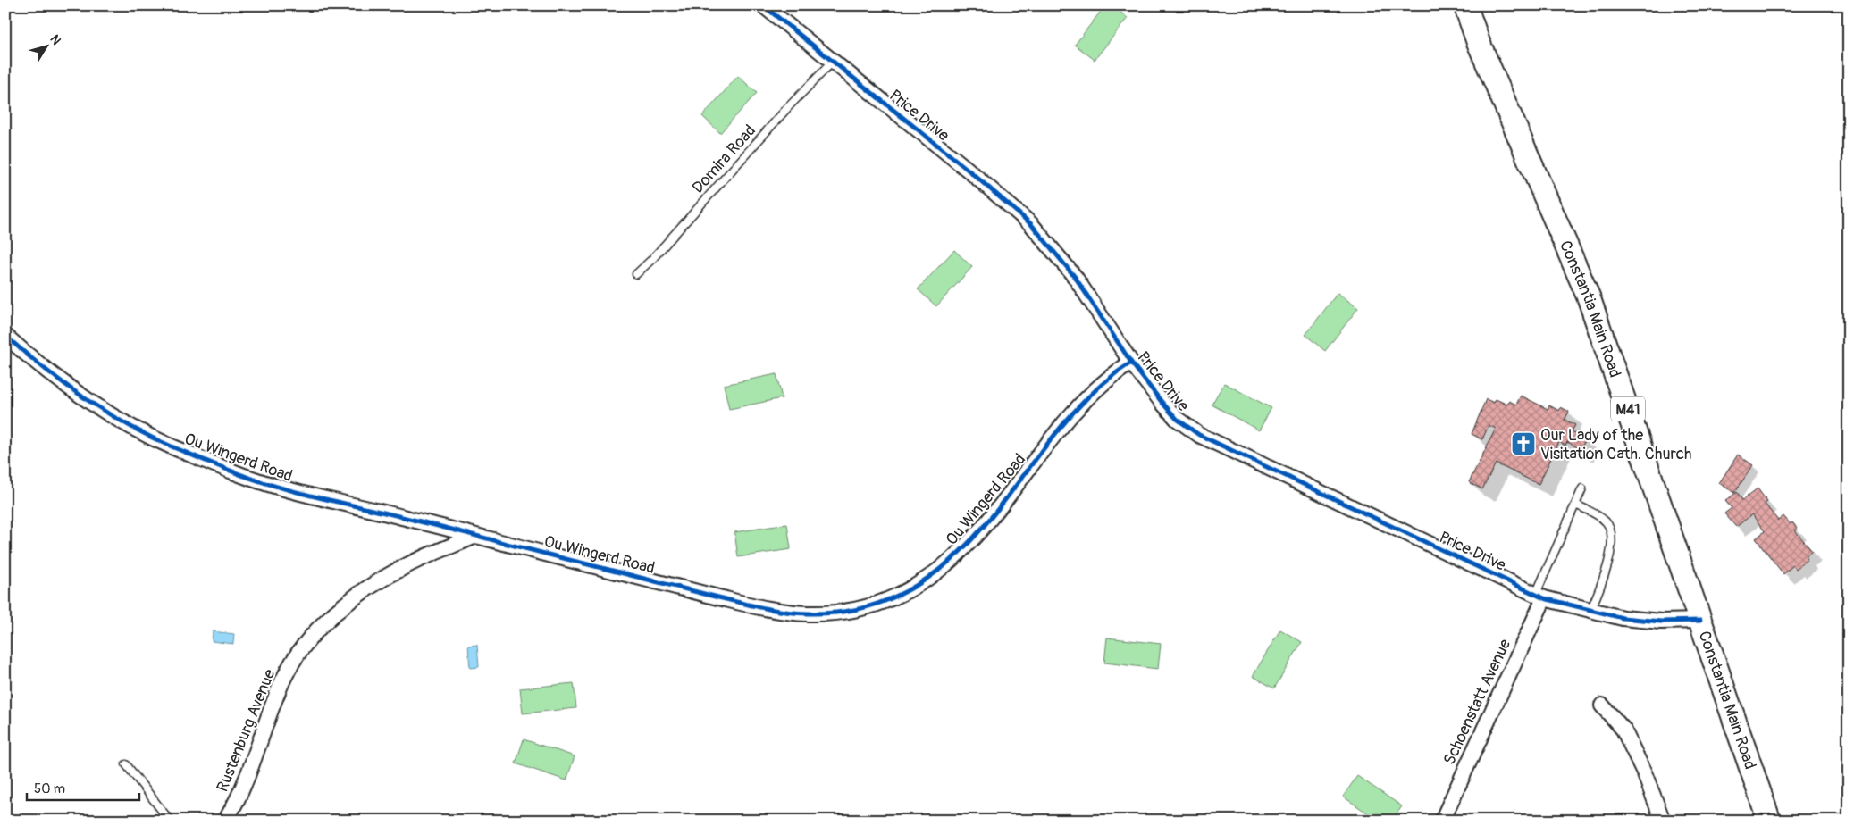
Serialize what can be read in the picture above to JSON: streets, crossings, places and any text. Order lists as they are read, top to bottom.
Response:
{
  "streets": {
    "main road": ["Constantia Main Road", "M41"],
    "street": [
      "Price Drive",
      "Ou Wingerd Road",
      "Schoenstatt Avenue",
      "Rustenburg Avenue"
    ],
    "lane": ["Domira Road"]
  },
  "crossings": [
    ["Price Drive", "Domira Road"],
    ["Price Drive", "Constantia Main Road"],
    ["Price Drive", "Ou Wingerd Road"],
    ["Price Drive", "Schoenstatt Avenue"],
    ["Ou Wingerd Road", "Rustenburg Avenue"]
  ],
  "places": {
    "church": ["Our Lady of the Visitation Cath. Church"]
  },
  "scale_bar": "50 m",
  "north": "top right"
}
